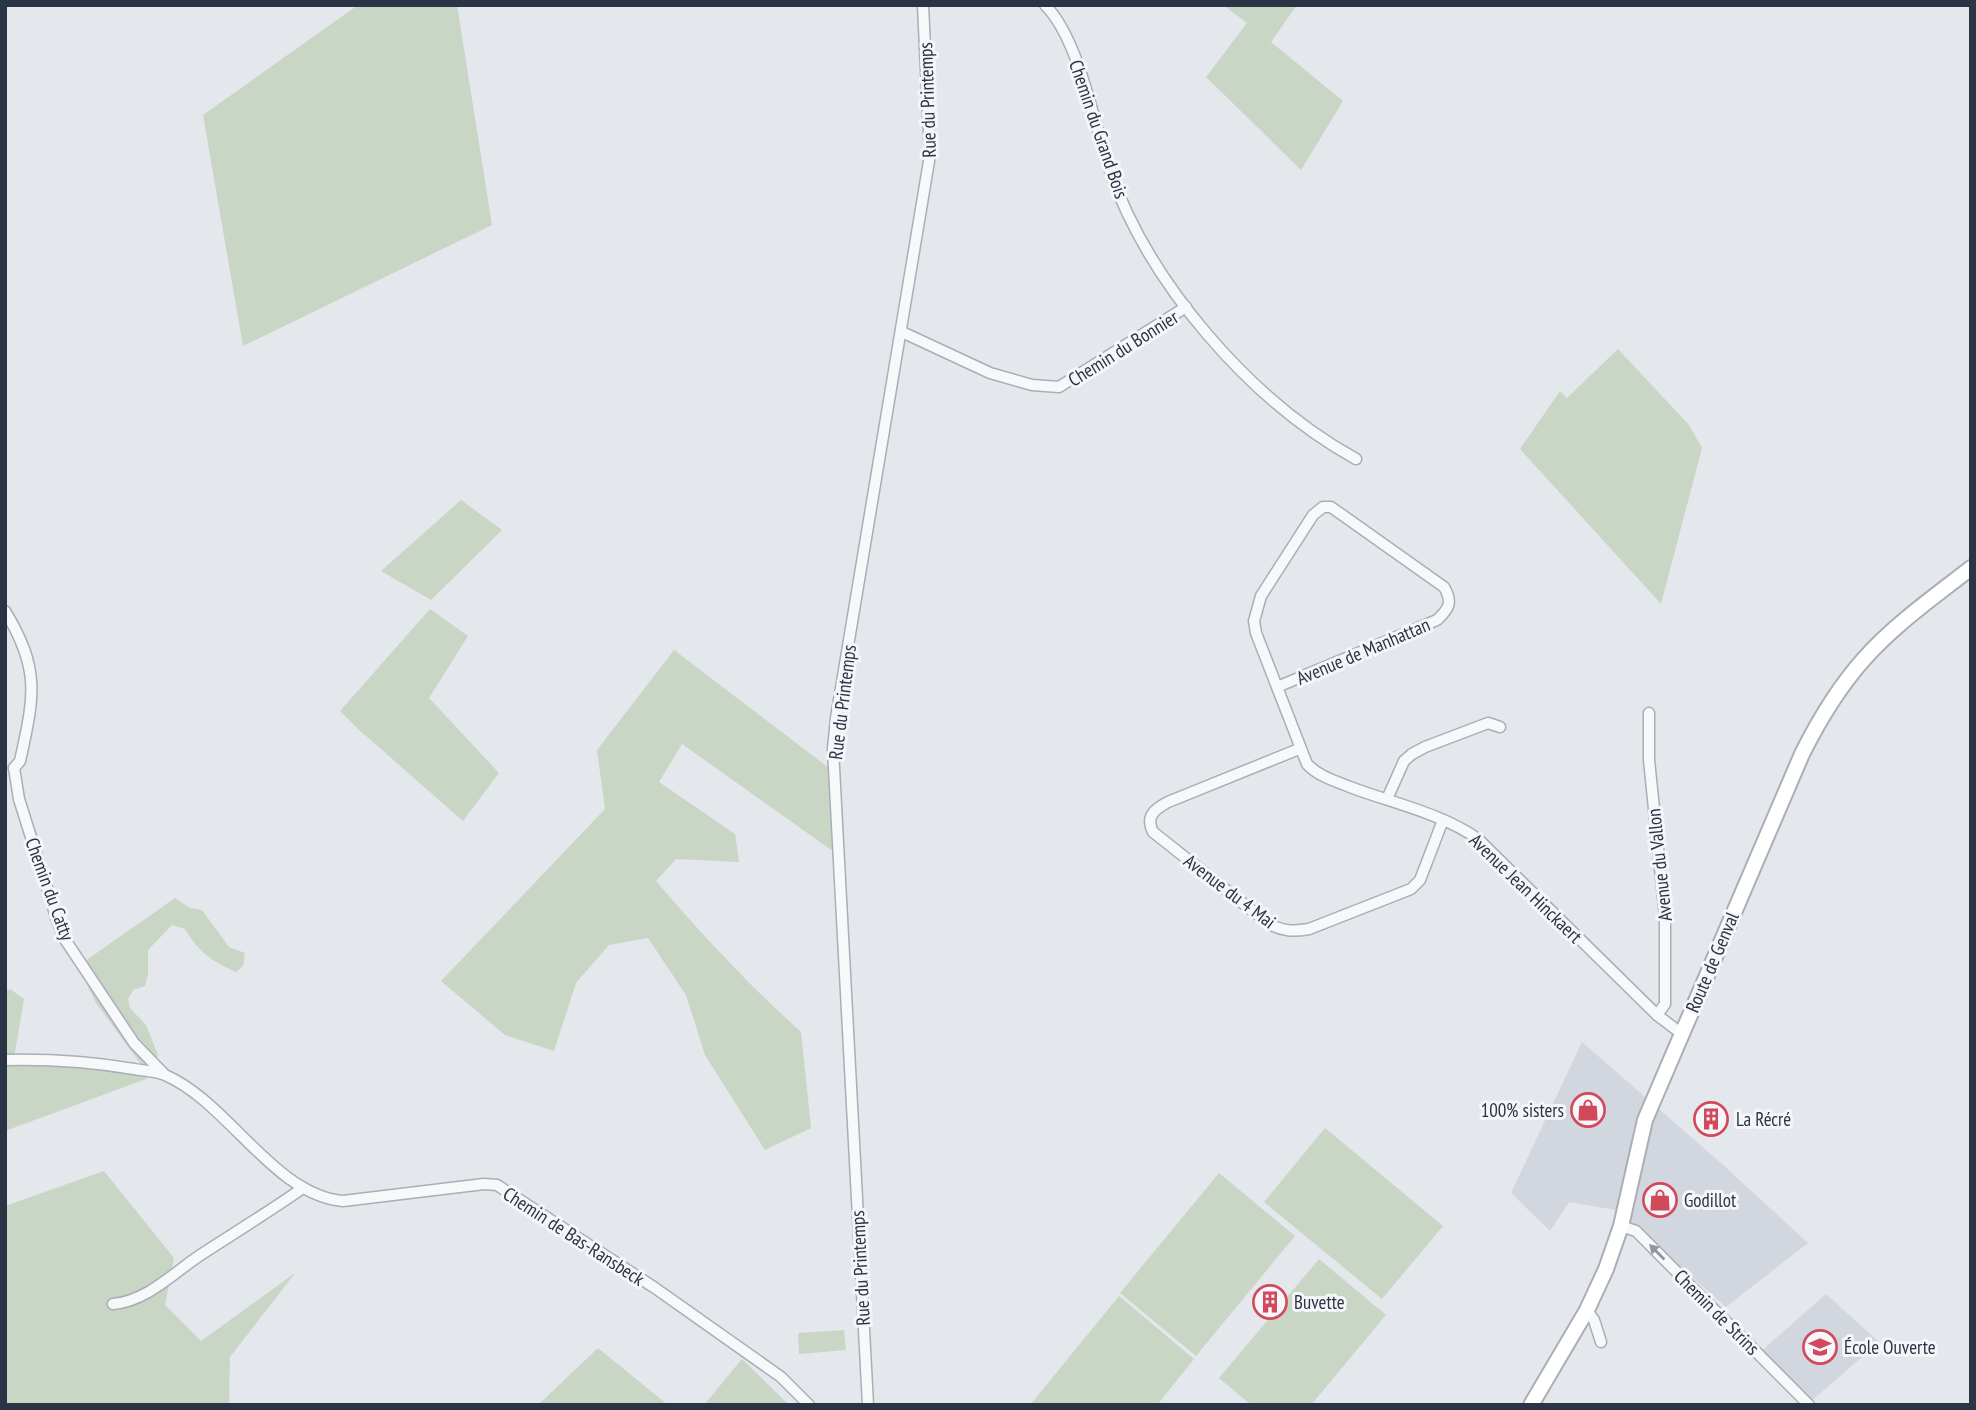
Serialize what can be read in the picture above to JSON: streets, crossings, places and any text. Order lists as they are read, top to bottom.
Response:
{
  "streets": {
    "main road": ["Route de Genval"],
    "street": [
      "Rue du Printemps",
      "Chemin du Grand Bois",
      "Chemin du Bonnier",
      "Avenue de Manhattan",
      "Avenue du Vallon",
      "Avenue Jean Hinckaert",
      "Chemin du Catty",
      "Avenue du 4 Mai",
      "Chemin de Bas-Ransbeck",
      "Chemin de Strins"
    ]
  },
  "crossings": [
    ["Rue du Printemps", "Chemin du Bonnier"],
    ["Chemin du Grand Bois", "Chemin du Bonnier"],
    ["Avenue de Manhattan", "Avenue Jean Hinckaert"],
    ["Avenue du Vallon", "Avenue Jean Hinckaert"],
    ["Avenue Jean Hinckaert", "Avenue du 4 Mai"],
    ["Avenue Jean Hinckaert", "Route de Genval"],
    ["Chemin du Catty", "Chemin de Bas-Ransbeck"],
    ["Route de Genval", "Chemin de Strins"]
  ],
  "one_way": ["Chemin de Strins"],
  "places": {
    "shop": ["100% sisters", "Godillot"],
    "building": ["La Récré", "Buvette"],
    "school or university": ["École Ouverte"]
  }
}
